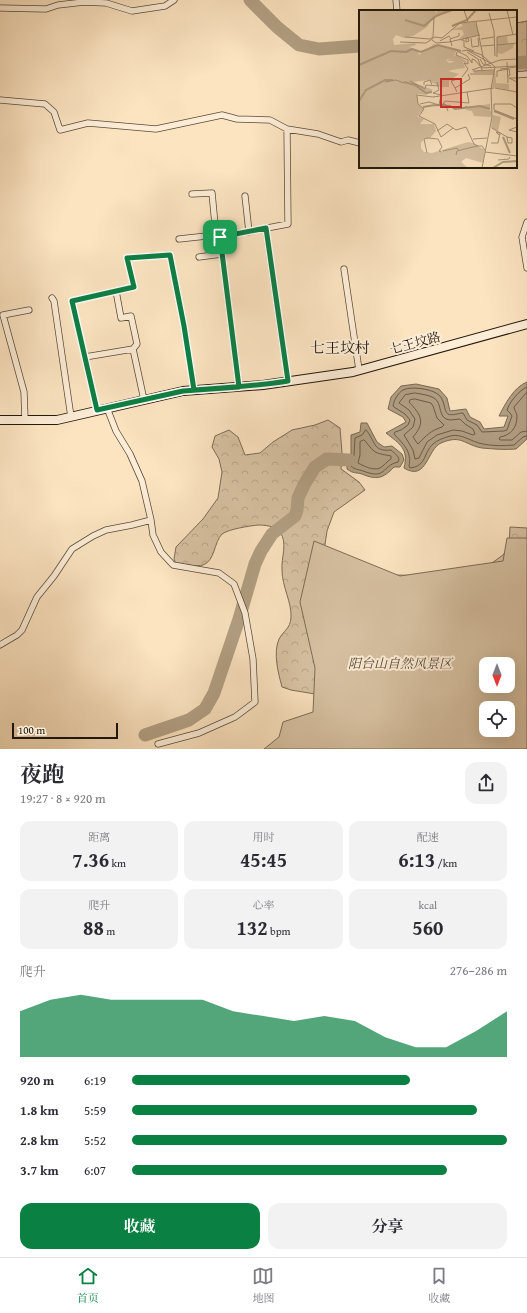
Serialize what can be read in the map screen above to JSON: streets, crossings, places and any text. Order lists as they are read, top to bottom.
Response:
{
  "streets": {
    "street": ["七王坟路"]
  },
  "districts": ["七王坟村"],
  "parks": ["阳台山自然风景区"],
  "scale_bar": "100 m",
  "north": "bottom",
  "page": {
    "scale": "100 m",
    "heading": ["夜跑", "19:27 · 8 × 920 m"],
    "stats": [
      ["距离", "7.36 km"],
      ["用时", "45:45"],
      ["配速", "6:13 /km"],
      ["爬升", "88 m"],
      ["心率", "132 bpm"],
      ["kcal", "560"]
    ],
    "chart": ["爬升", "276–286 m"],
    "list": [
      {
        "name": "920 m",
        "note": "6:19"
      },
      {
        "name": "1.8 km",
        "note": "5:59"
      },
      {
        "name": "2.8 km",
        "note": "5:52"
      },
      {
        "name": "3.7 km",
        "note": "6:07"
      }
    ],
    "buttons": ["收藏", "分享"],
    "tabs": ["首页", "地图", "收藏"]
  }
}
